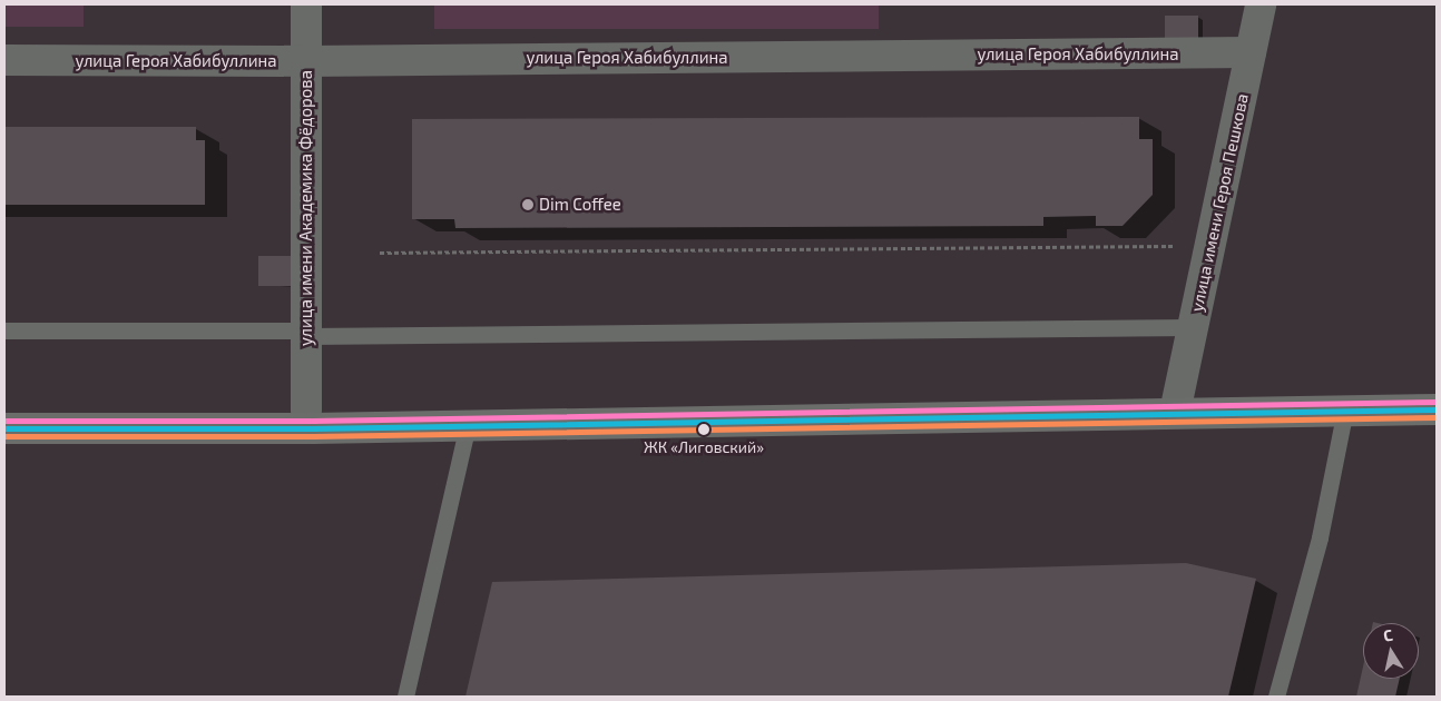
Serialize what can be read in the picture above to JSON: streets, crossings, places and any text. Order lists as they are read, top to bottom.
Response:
{
  "streets": {
    "street": ["улица Героя Хабибуллина", "улица имени Героя Пешкова", "улица имени Академика Фёдорова"]
  },
  "crossings": [
    ["улица Героя Хабибуллина", "улица имени Героя Пешкова"],
    ["улица Героя Хабибуллина", "улица имени Академика Фёдорова"]
  ],
  "places": ["Dim Coffee", "ЖК «Лиговский»"],
  "north": "top"
}
